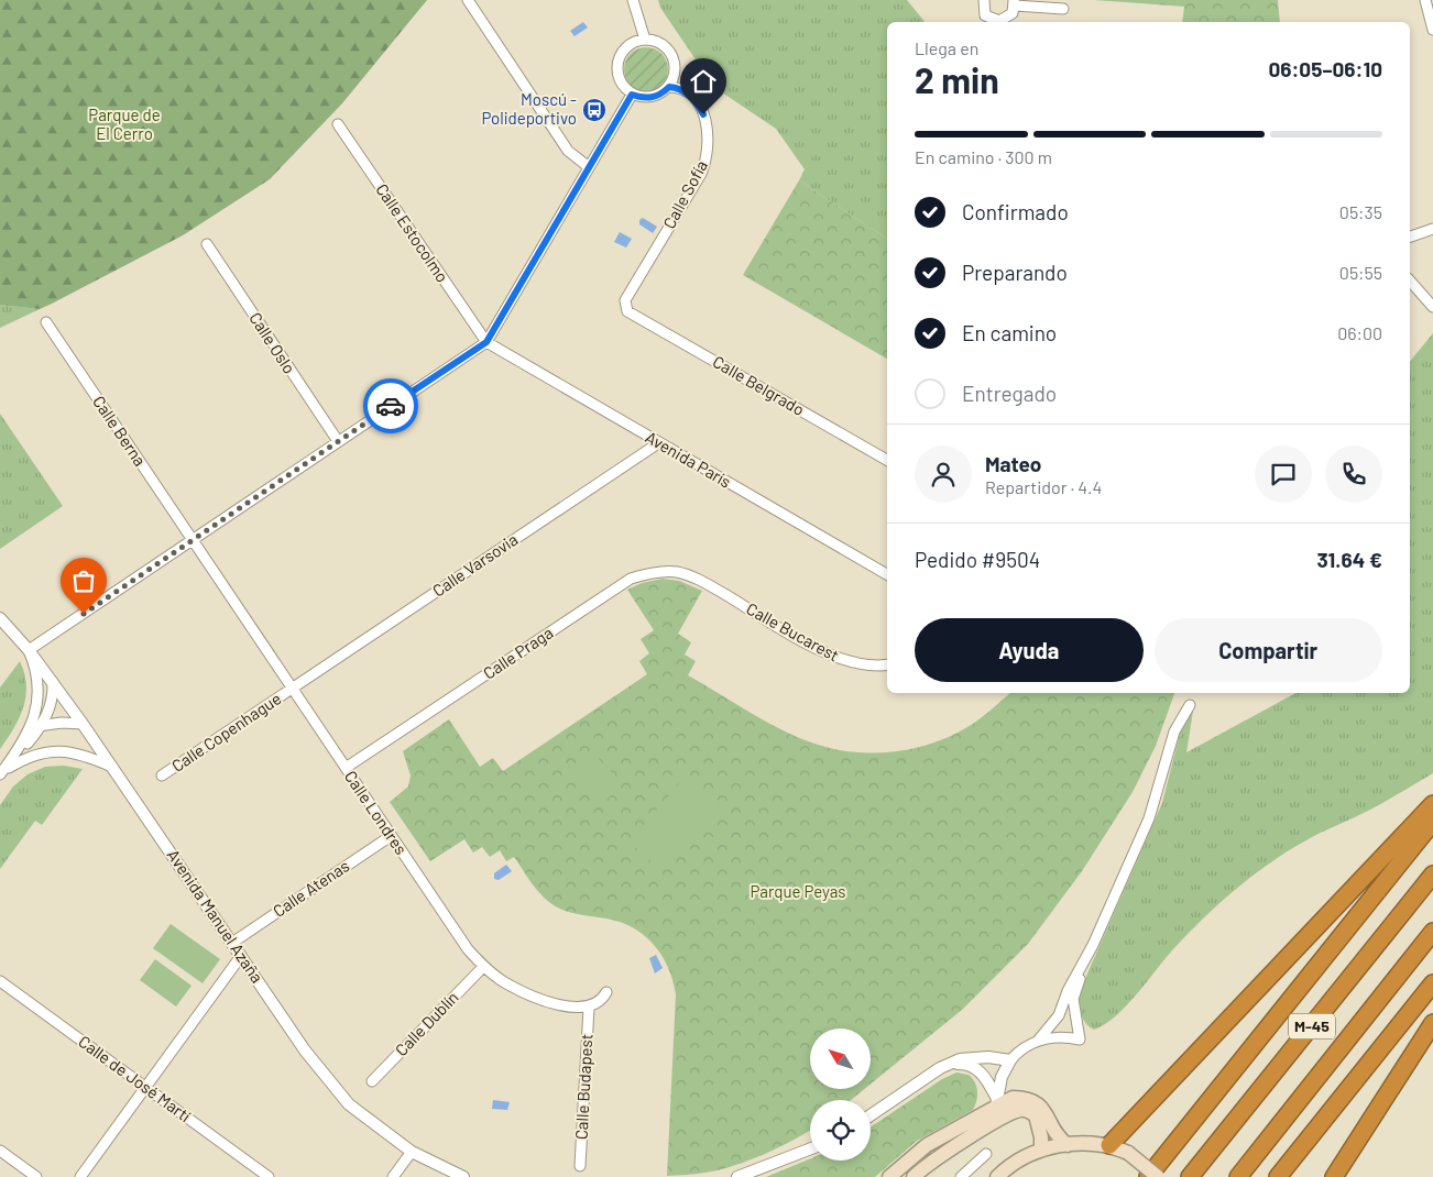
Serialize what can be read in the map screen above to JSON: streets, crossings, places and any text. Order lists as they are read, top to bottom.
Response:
{
  "streets": {
    "highway": ["M-45"],
    "street": [
      "Calle Sofía",
      "Calle Estocolmo",
      "Calle Oslo",
      "Calle Belgrado",
      "Calle Berna",
      "Avenida París",
      "Calle Varsovia",
      "Calle Bucarest",
      "Calle Praga",
      "Calle Copenhague",
      "Calle Londres",
      "Calle Atenas",
      "Avenida Manuel Azaña",
      "Calle Dublín",
      "Calle de José Martí",
      "Calle Budapest"
    ]
  },
  "crossings": [
    ["Calle Sofía", "Calle Belgrado"],
    ["Calle Estocolmo", "Avenida París"],
    ["Calle Berna", "Calle Londres"],
    ["Avenida París", "Calle Varsovia"],
    ["Calle Varsovia", "Calle Copenhague"],
    ["Calle Varsovia", "Calle Londres"],
    ["Calle Bucarest", "Calle Praga"],
    ["Calle Praga", "Calle Londres"],
    ["Calle Copenhague", "Calle Londres"],
    ["Calle Londres", "Calle Atenas"],
    ["Calle Londres", "Calle Dublín"],
    ["Calle Londres", "Calle Budapest"],
    ["Calle Atenas", "Avenida Manuel Azaña"]
  ],
  "parks": ["Parque de El Cerro", "Parque Peyas"],
  "places": {
    "bus stop": ["Moscú - Polideportivo"]
  },
  "north": "top left",
  "page": {
    "heading": ["2 min", "Llega en", "06:05–06:10"],
    "panel": [
      "Mateo",
      "Repartidor · 4.4",
      "Pedido #9504",
      "31.64 €"
    ],
    "bar": "En camino · 300 m",
    "list": [
      ["Confirmado", "05:35"],
      ["Preparando", "05:55"],
      ["En camino", "06:00"],
      "Entregado"
    ],
    "buttons": ["Ayuda", "Compartir"]
  }
}
